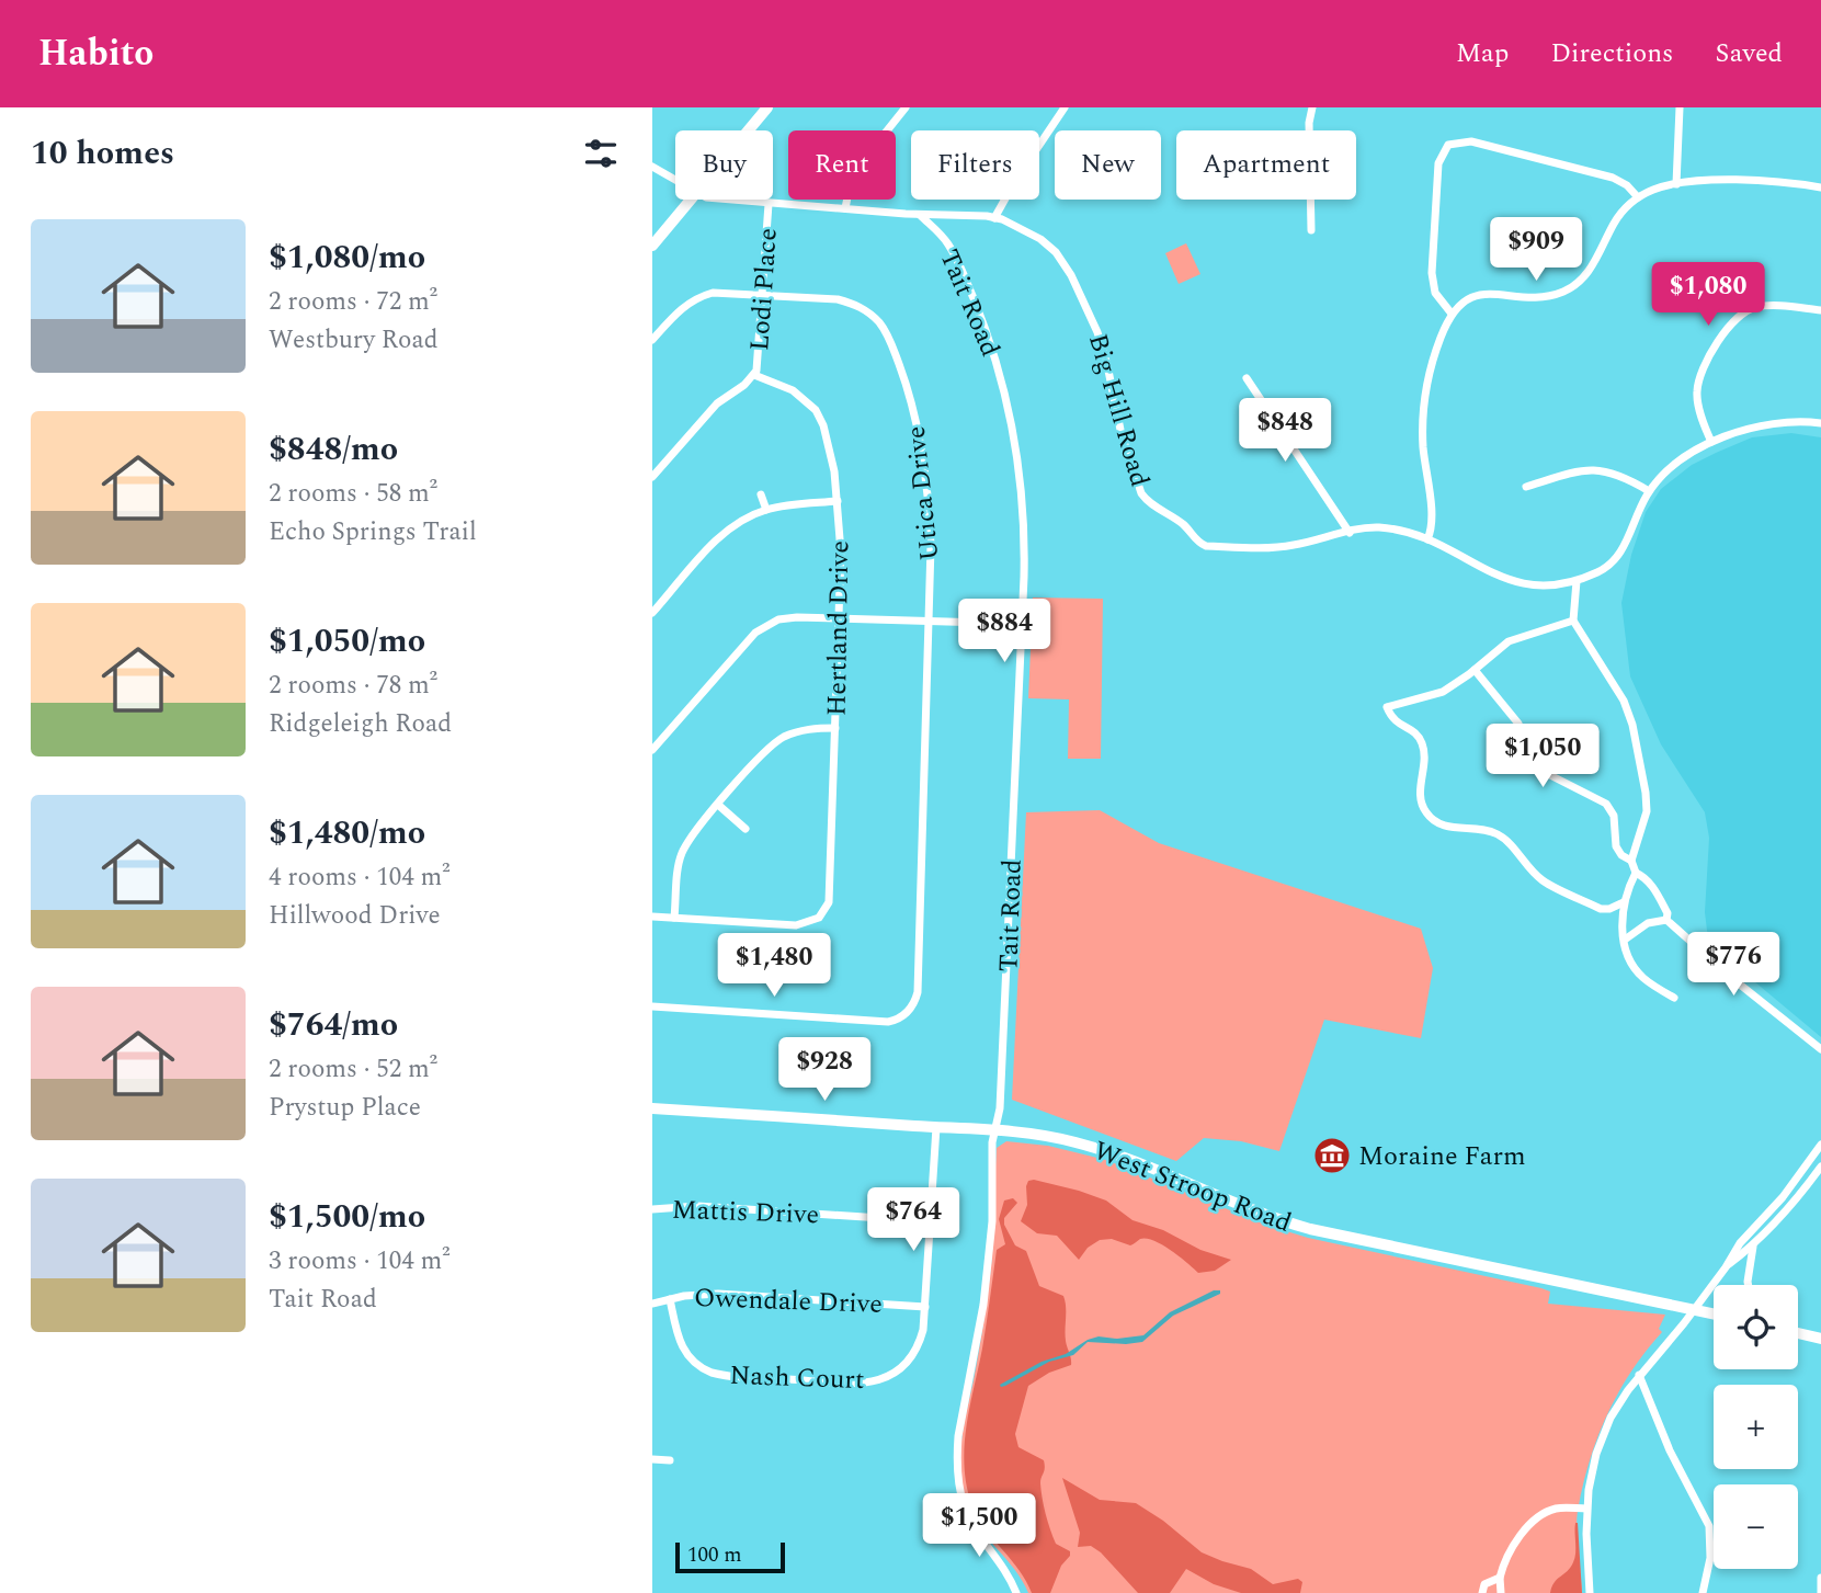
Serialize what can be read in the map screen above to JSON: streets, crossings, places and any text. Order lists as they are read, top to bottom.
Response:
{
  "streets": {
    "main road": ["West Stroop Road"],
    "street": [
      "Lodi Place",
      "Tait Road",
      "Big Hill Road",
      "Utica Drive",
      "Hertland Drive",
      "Mattis Drive",
      "Owendale Drive",
      "Nash Court"
    ]
  },
  "crossings": [
    ["Lodi Place", "Big Hill Road"],
    ["Lodi Place", "Utica Drive"],
    ["Lodi Place", "Hertland Drive"],
    ["Tait Road", "Big Hill Road"],
    ["Tait Road", "West Stroop Road"],
    ["Owendale Drive", "Nash Court"]
  ],
  "places": {
    "museum": ["Moraine Farm"]
  },
  "scale_bar": "100 m",
  "page": {
    "header": "Habito",
    "nav": ["Map", "Directions", "Saved"],
    "heading": "10 homes",
    "chip": [
      "Buy",
      "Rent",
      "Filters",
      "New",
      "Apartment"
    ],
    "list": [
      {
        "name": "$1,080/mo",
        "note": "2 rooms · 72 m² · Westbury Road"
      },
      {
        "name": "$848/mo",
        "note": "2 rooms · 58 m² · Echo Springs Trail"
      },
      {
        "name": "$1,050/mo",
        "note": "2 rooms · 78 m² · Ridgeleigh Road"
      },
      {
        "name": "$1,480/mo",
        "note": "4 rooms · 104 m² · Hillwood Drive"
      },
      {
        "name": "$764/mo",
        "note": "2 rooms · 52 m² · Prystup Place"
      },
      {
        "name": "$1,500/mo",
        "note": "3 rooms · 104 m² · Tait Road"
      }
    ],
    "price": [
      "$909",
      "$1,080",
      "$848",
      "$884",
      "$1,050",
      "$776",
      "$1,480",
      "$928",
      "$764",
      "$1,500"
    ],
    "map_buttons": ["+", "−"],
    "scale": "100 m"
  }
}
